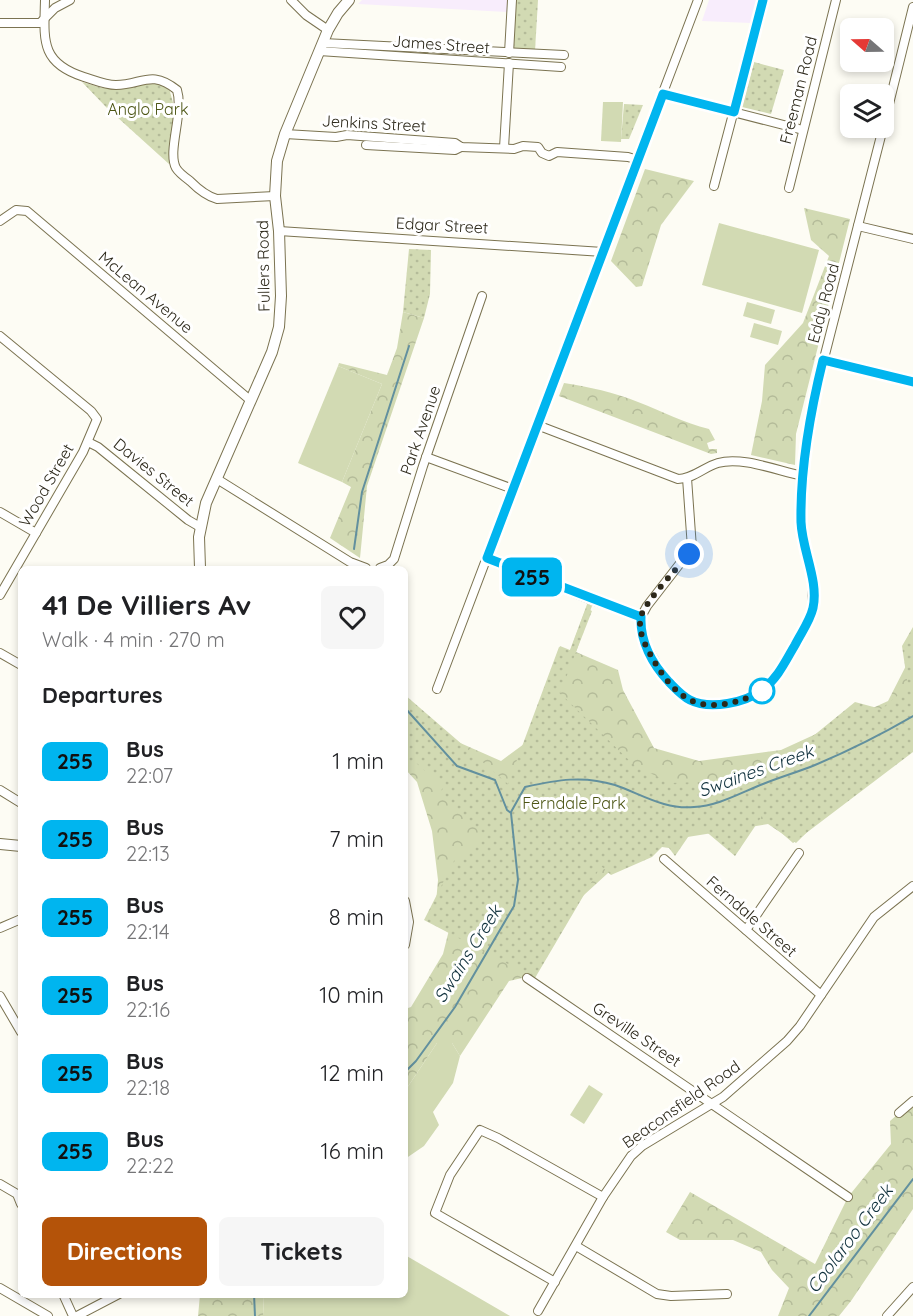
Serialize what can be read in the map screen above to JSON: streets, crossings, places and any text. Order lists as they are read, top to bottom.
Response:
{
  "streets": {
    "main road": ["Fullers Road"],
    "street": [
      "James Street",
      "Freeman Road",
      "Jenkins Street",
      "Edgar Street",
      "McLean Avenue",
      "Eddy Road",
      "Park Avenue",
      "Davies Street",
      "Wood Street",
      "Ferndale Street",
      "Greville Street",
      "Beaconsfield Road"
    ]
  },
  "crossings": [
    ["James Street", "Fullers Road"],
    ["Jenkins Street", "Fullers Road"],
    ["Edgar Street", "Fullers Road"],
    ["Fullers Road", "McLean Avenue"],
    ["Fullers Road", "Davies Street"],
    ["Davies Street", "Wood Street"],
    ["Ferndale Street", "Beaconsfield Road"],
    ["Greville Street", "Beaconsfield Road"]
  ],
  "water": ["Swaines Creek", "Swains Creek", "Coolaroo Creek"],
  "parks": ["Anglo Park", "Ferndale Park"],
  "lines": ["bus line 255"],
  "north": "left",
  "page": {
    "on_map": "255",
    "heading": [
      ["41 De Villiers Av", "Walk · 4 min · 270 m"],
      "Departures"
    ],
    "list": [
      {
        "mark": "255",
        "name": "Bus",
        "note": "22:07",
        "value": "1 min"
      },
      {
        "mark": "255",
        "name": "Bus",
        "note": "22:13",
        "value": "7 min"
      },
      {
        "mark": "255",
        "name": "Bus",
        "note": "22:14",
        "value": "8 min"
      },
      {
        "mark": "255",
        "name": "Bus",
        "note": "22:16",
        "value": "10 min"
      },
      {
        "mark": "255",
        "name": "Bus",
        "note": "22:18",
        "value": "12 min"
      },
      {
        "mark": "255",
        "name": "Bus",
        "note": "22:22",
        "value": "16 min"
      }
    ],
    "buttons": ["Directions", "Tickets"]
  }
}
